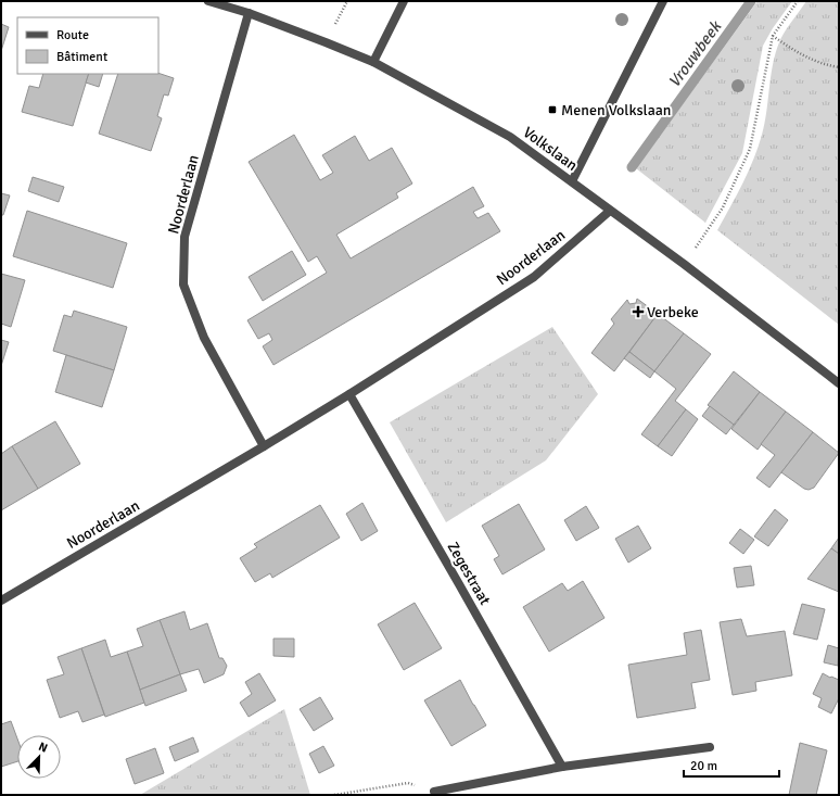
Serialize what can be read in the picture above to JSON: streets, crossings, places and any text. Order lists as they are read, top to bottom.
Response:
{
  "streets": {
    "street": ["Volkslaan", "Noorderlaan", "Zegestraat"]
  },
  "crossings": [
    ["Volkslaan", "Noorderlaan"],
    ["Noorderlaan", "Zegestraat"]
  ],
  "water": ["Vrouwbeek"],
  "places": {
    "transit": ["Menen Volkslaan"],
    "health": ["Verbeke"]
  },
  "legend": ["Route", "Bâtiment"],
  "scale_bar": "20 m",
  "north": "top right"
}
